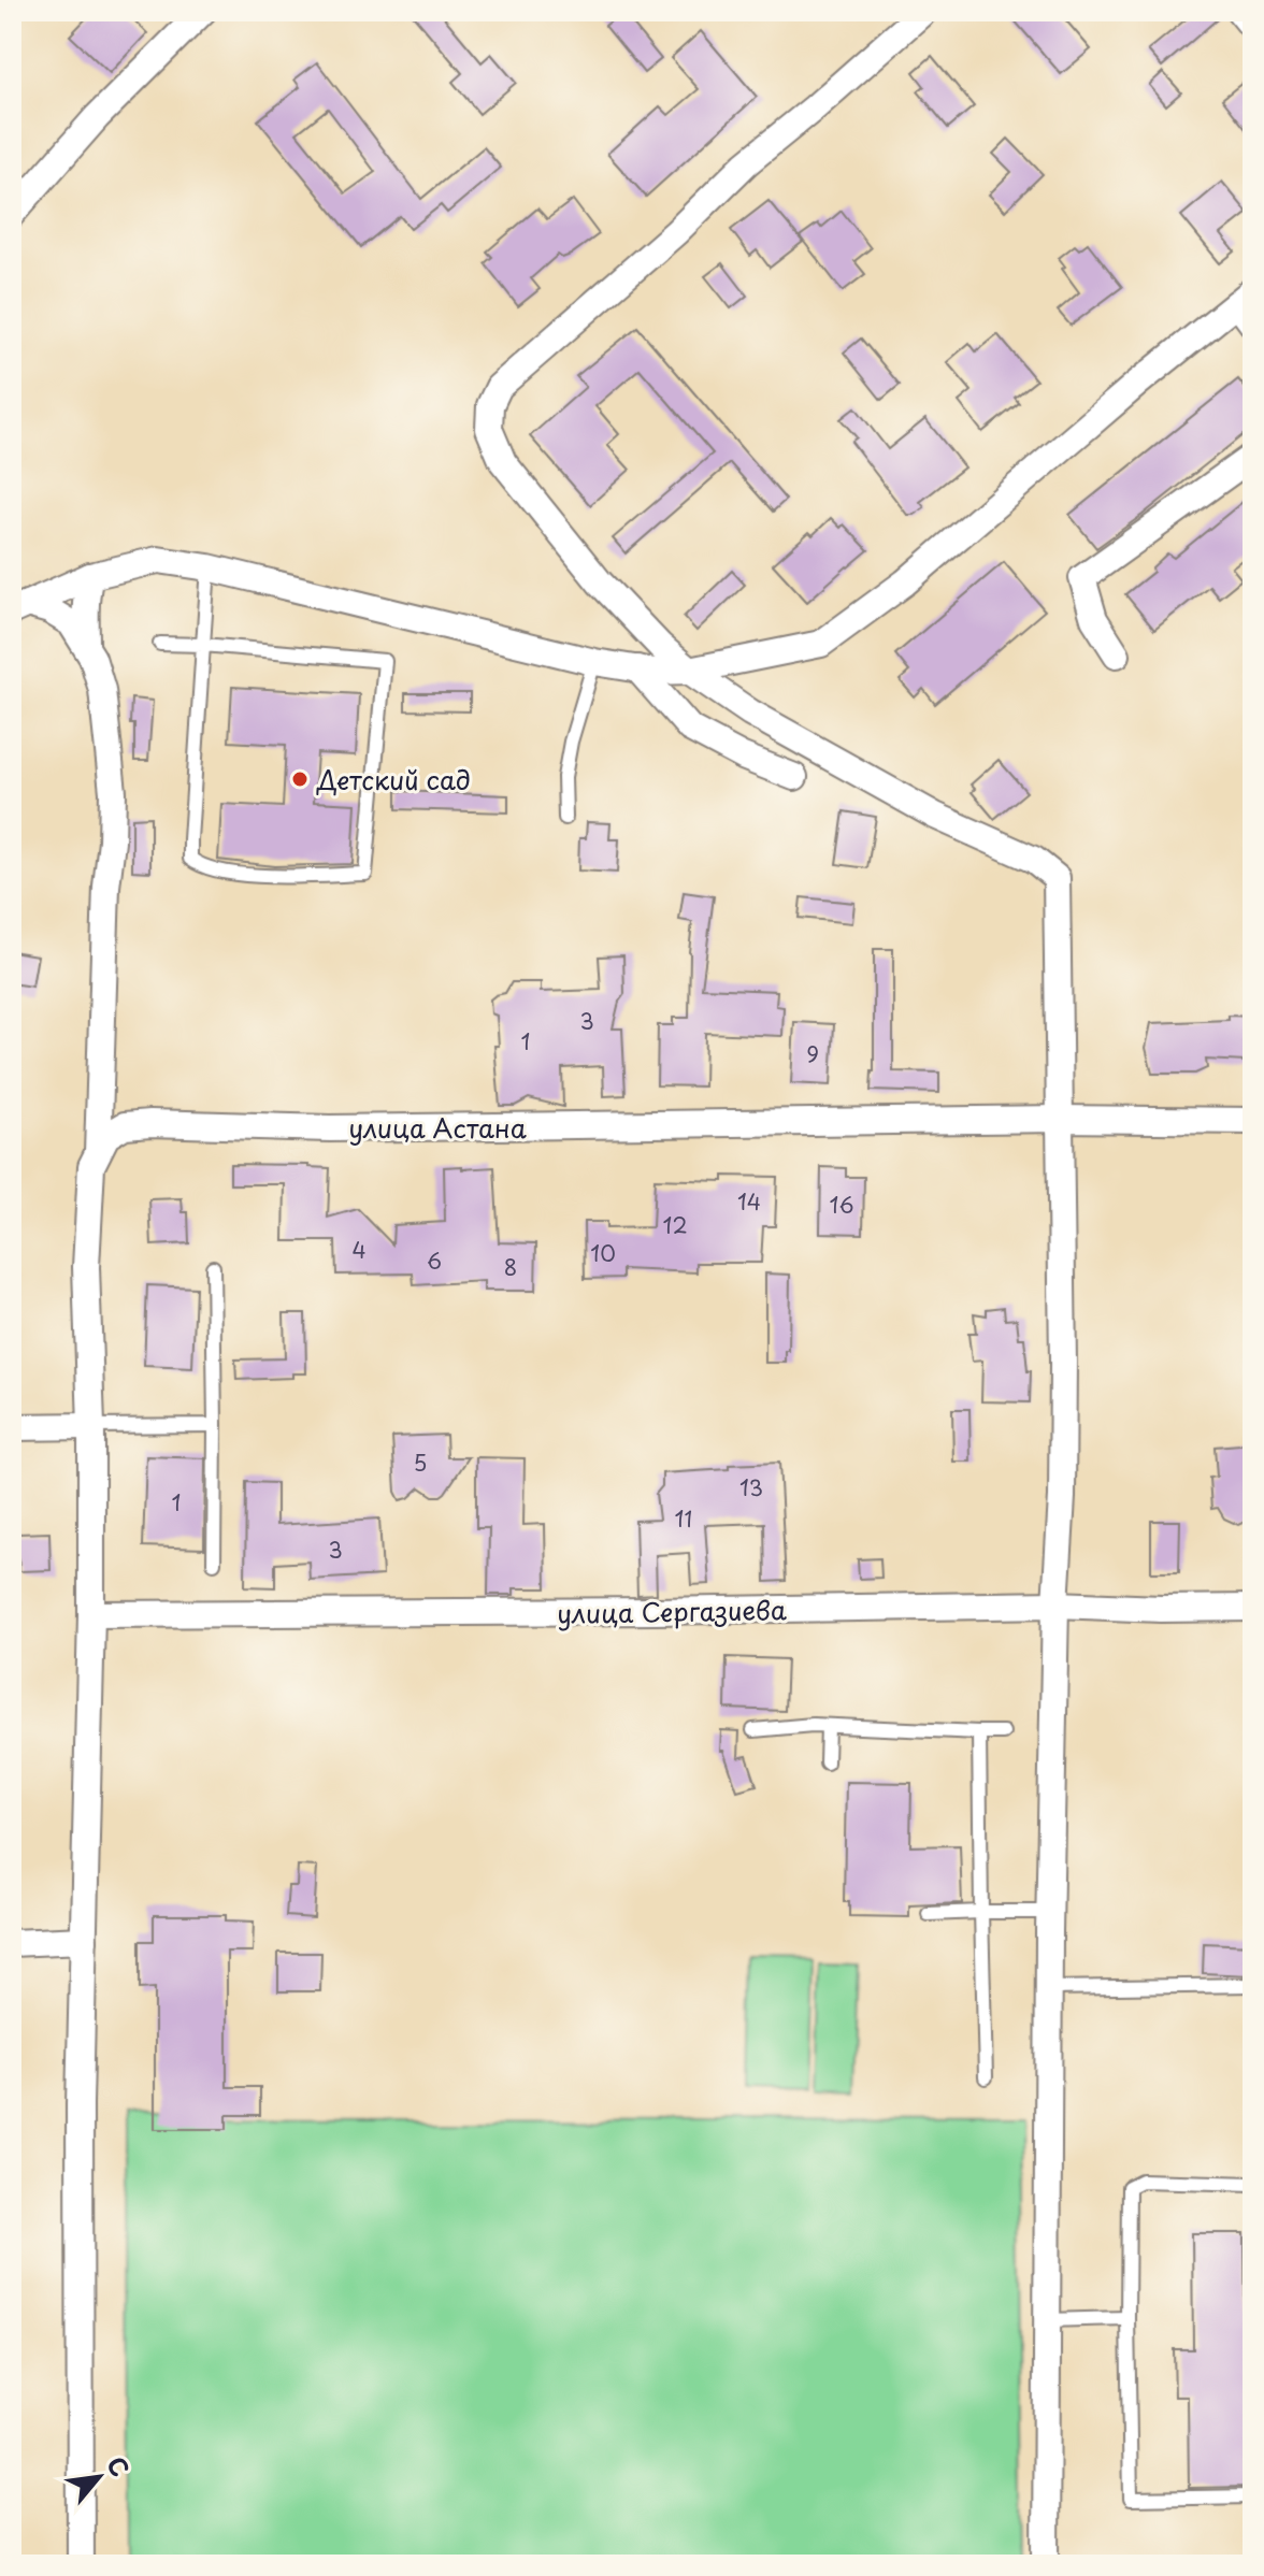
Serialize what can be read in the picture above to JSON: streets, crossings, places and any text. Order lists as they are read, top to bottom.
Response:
{
  "streets": {
    "street": ["улица Астана", "улица Сергазиева"]
  },
  "places": ["Детский сад"],
  "house_numbers": [
    "3",
    "1",
    "9",
    "14",
    "16",
    "12",
    "4",
    "10",
    "6",
    "8",
    "5",
    "13",
    "1",
    "11",
    "3"
  ],
  "north": "top right"
}
